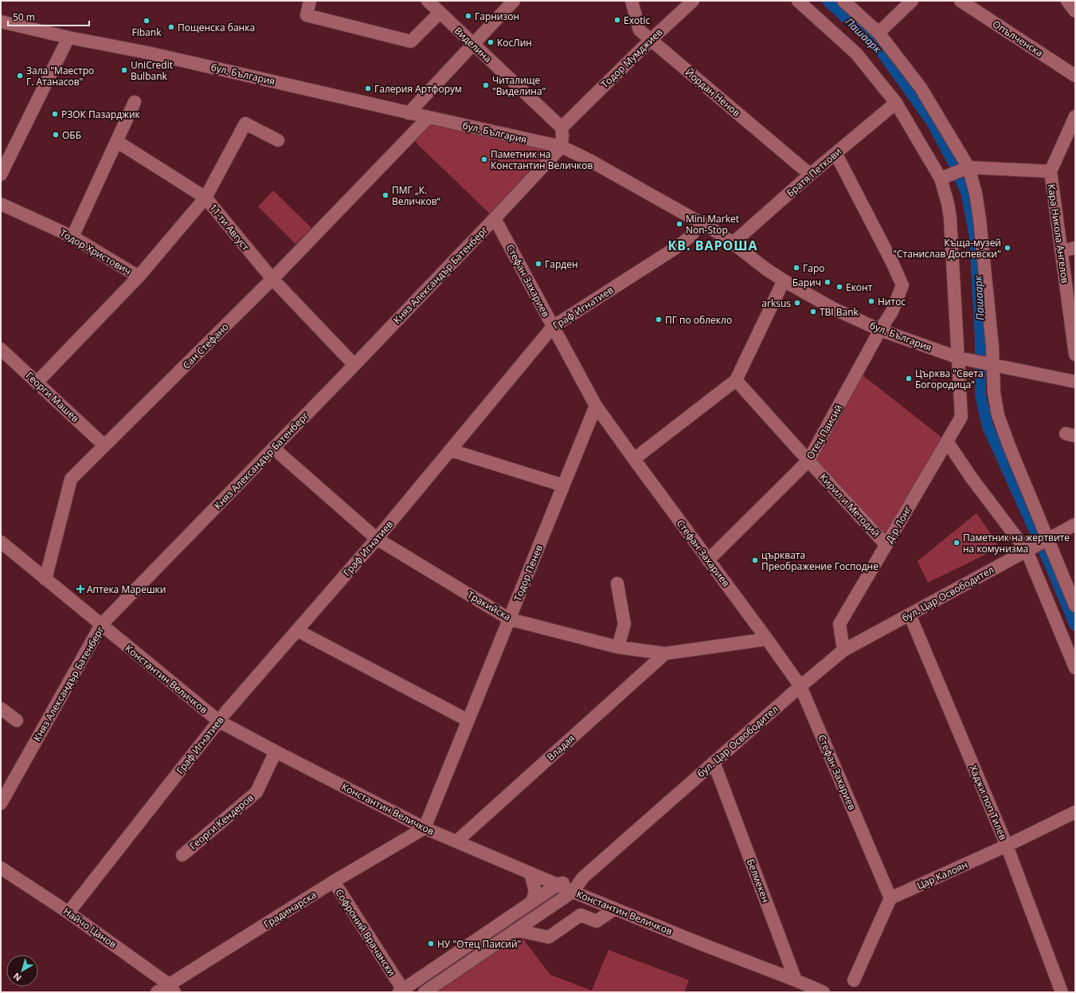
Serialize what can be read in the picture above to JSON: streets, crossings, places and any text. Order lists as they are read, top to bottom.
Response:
{
  "streets": {
    "street": [
      "Опълченска",
      "Виделина",
      "Тодор Мумджиев",
      "бул. България",
      "Йордан Ненов",
      "Братя Петкови",
      "11-ти Август",
      "Кара Никола Ангелов",
      "Тодор Христович",
      "Княз Александър Батенберг",
      "Стефан Захариев",
      "Граф Игнатиев",
      "Сан Стефано",
      "Георги Машев",
      "Отец Паисий",
      "Кирил и Методий",
      "Д-р Лонг",
      "Тодор Пенев",
      "бул. Цар Освободител",
      "Тракийска",
      "Константин Величков",
      "Владая",
      "Хаджи поп Тилев",
      "Георги Кендеров",
      "Цар Калоян",
      "Белмекен",
      "Градинарска",
      "Найчо Цанов",
      "Софроний Врачански"
    ]
  },
  "crossings": [
    ["Виделина", "Тодор Мумджиев"],
    ["Тодор Мумджиев", "Йордан Ненов"],
    ["бул. България", "Братя Петкови"],
    ["бул. България", "Княз Александър Батенберг"],
    ["бул. България", "Граф Игнатиев"],
    ["бул. България", "Сан Стефано"],
    ["бул. България", "Отец Паисий"],
    ["бул. България", "Д-р Лонг"],
    ["Йордан Ненов", "Братя Петкови"],
    ["Братя Петкови", "Д-р Лонг"],
    ["11-ти Август", "Княз Александър Батенберг"],
    ["11-ти Август", "Сан Стефано"],
    ["Княз Александър Батенберг", "Стефан Захариев"],
    ["Княз Александър Батенберг", "Тракийска"],
    ["Княз Александър Батенберг", "Константин Величков"],
    ["Стефан Захариев", "Граф Игнатиев"],
    ["Стефан Захариев", "Отец Паисий"],
    ["Стефан Захариев", "Тодор Пенев"],
    ["Стефан Захариев", "бул. Цар Освободител"],
    ["Стефан Захариев", "Тракийска"],
    ["Стефан Захариев", "Цар Калоян"],
    ["Граф Игнатиев", "Тракийска"],
    ["Граф Игнатиев", "Константин Величков"],
    ["Граф Игнатиев", "Найчо Цанов"],
    ["Сан Стефано", "Георги Машев"],
    ["Сан Стефано", "Константин Величков"],
    ["Отец Паисий", "Кирил и Методий"],
    ["Кирил и Методий", "Д-р Лонг"],
    ["Д-р Лонг", "бул. Цар Освободител"],
    ["Тодор Пенев", "Тракийска"],
    ["Тодор Пенев", "Константин Величков"],
    ["Тодор Пенев", "Градинарска"],
    ["бул. Цар Освободител", "Константин Величков"],
    ["бул. Цар Освободител", "Хаджи поп Тилев"],
    ["бул. Цар Освободител", "Белмекен"],
    ["Тракийска", "Владая"],
    ["Константин Величков", "Владая"],
    ["Константин Величков", "Георги Кендеров"],
    ["Константин Величков", "Белмекен"],
    ["Константин Величков", "Градинарска"],
    ["Хаджи поп Тилев", "Цар Калоян"],
    ["Градинарска", "Найчо Цанов"],
    ["Градинарска", "Софроний Врачански"]
  ],
  "districts": ["КВ. ВАРОША"],
  "water": ["Пашаарк"],
  "places": {
    "other": [
      "Гарнизон",
      "Exotic",
      "Fibank",
      "Пощенска банка",
      "КосЛин",
      "UniCredit Bulbank",
      "Зала \"Маестро Г. Атанасов\"",
      "Читалище \"Виделина\"",
      "Галерия Артфорум",
      "РЗОК Пазарджик",
      "ОББ",
      "Паметник на Константин Величков",
      "ПМГ „К. Величков“",
      "Mini Market Non-Stop",
      "Къща-музей \"Станислав Доспевски\"",
      "Гарден",
      "Гаро",
      "Барич",
      "Еконт",
      "Нитос",
      "arksus",
      "TBI Bank",
      "ПГ по облекло",
      "Църква \"Света Богородица\"",
      "Паметник на жертвите на комунизма",
      "църквата Преображение Господне",
      "НУ \"Отец Паисий\""
    ],
    "health": ["Аптека Марешки"]
  },
  "scale_bar": "50 m",
  "north": "bottom left"
}
